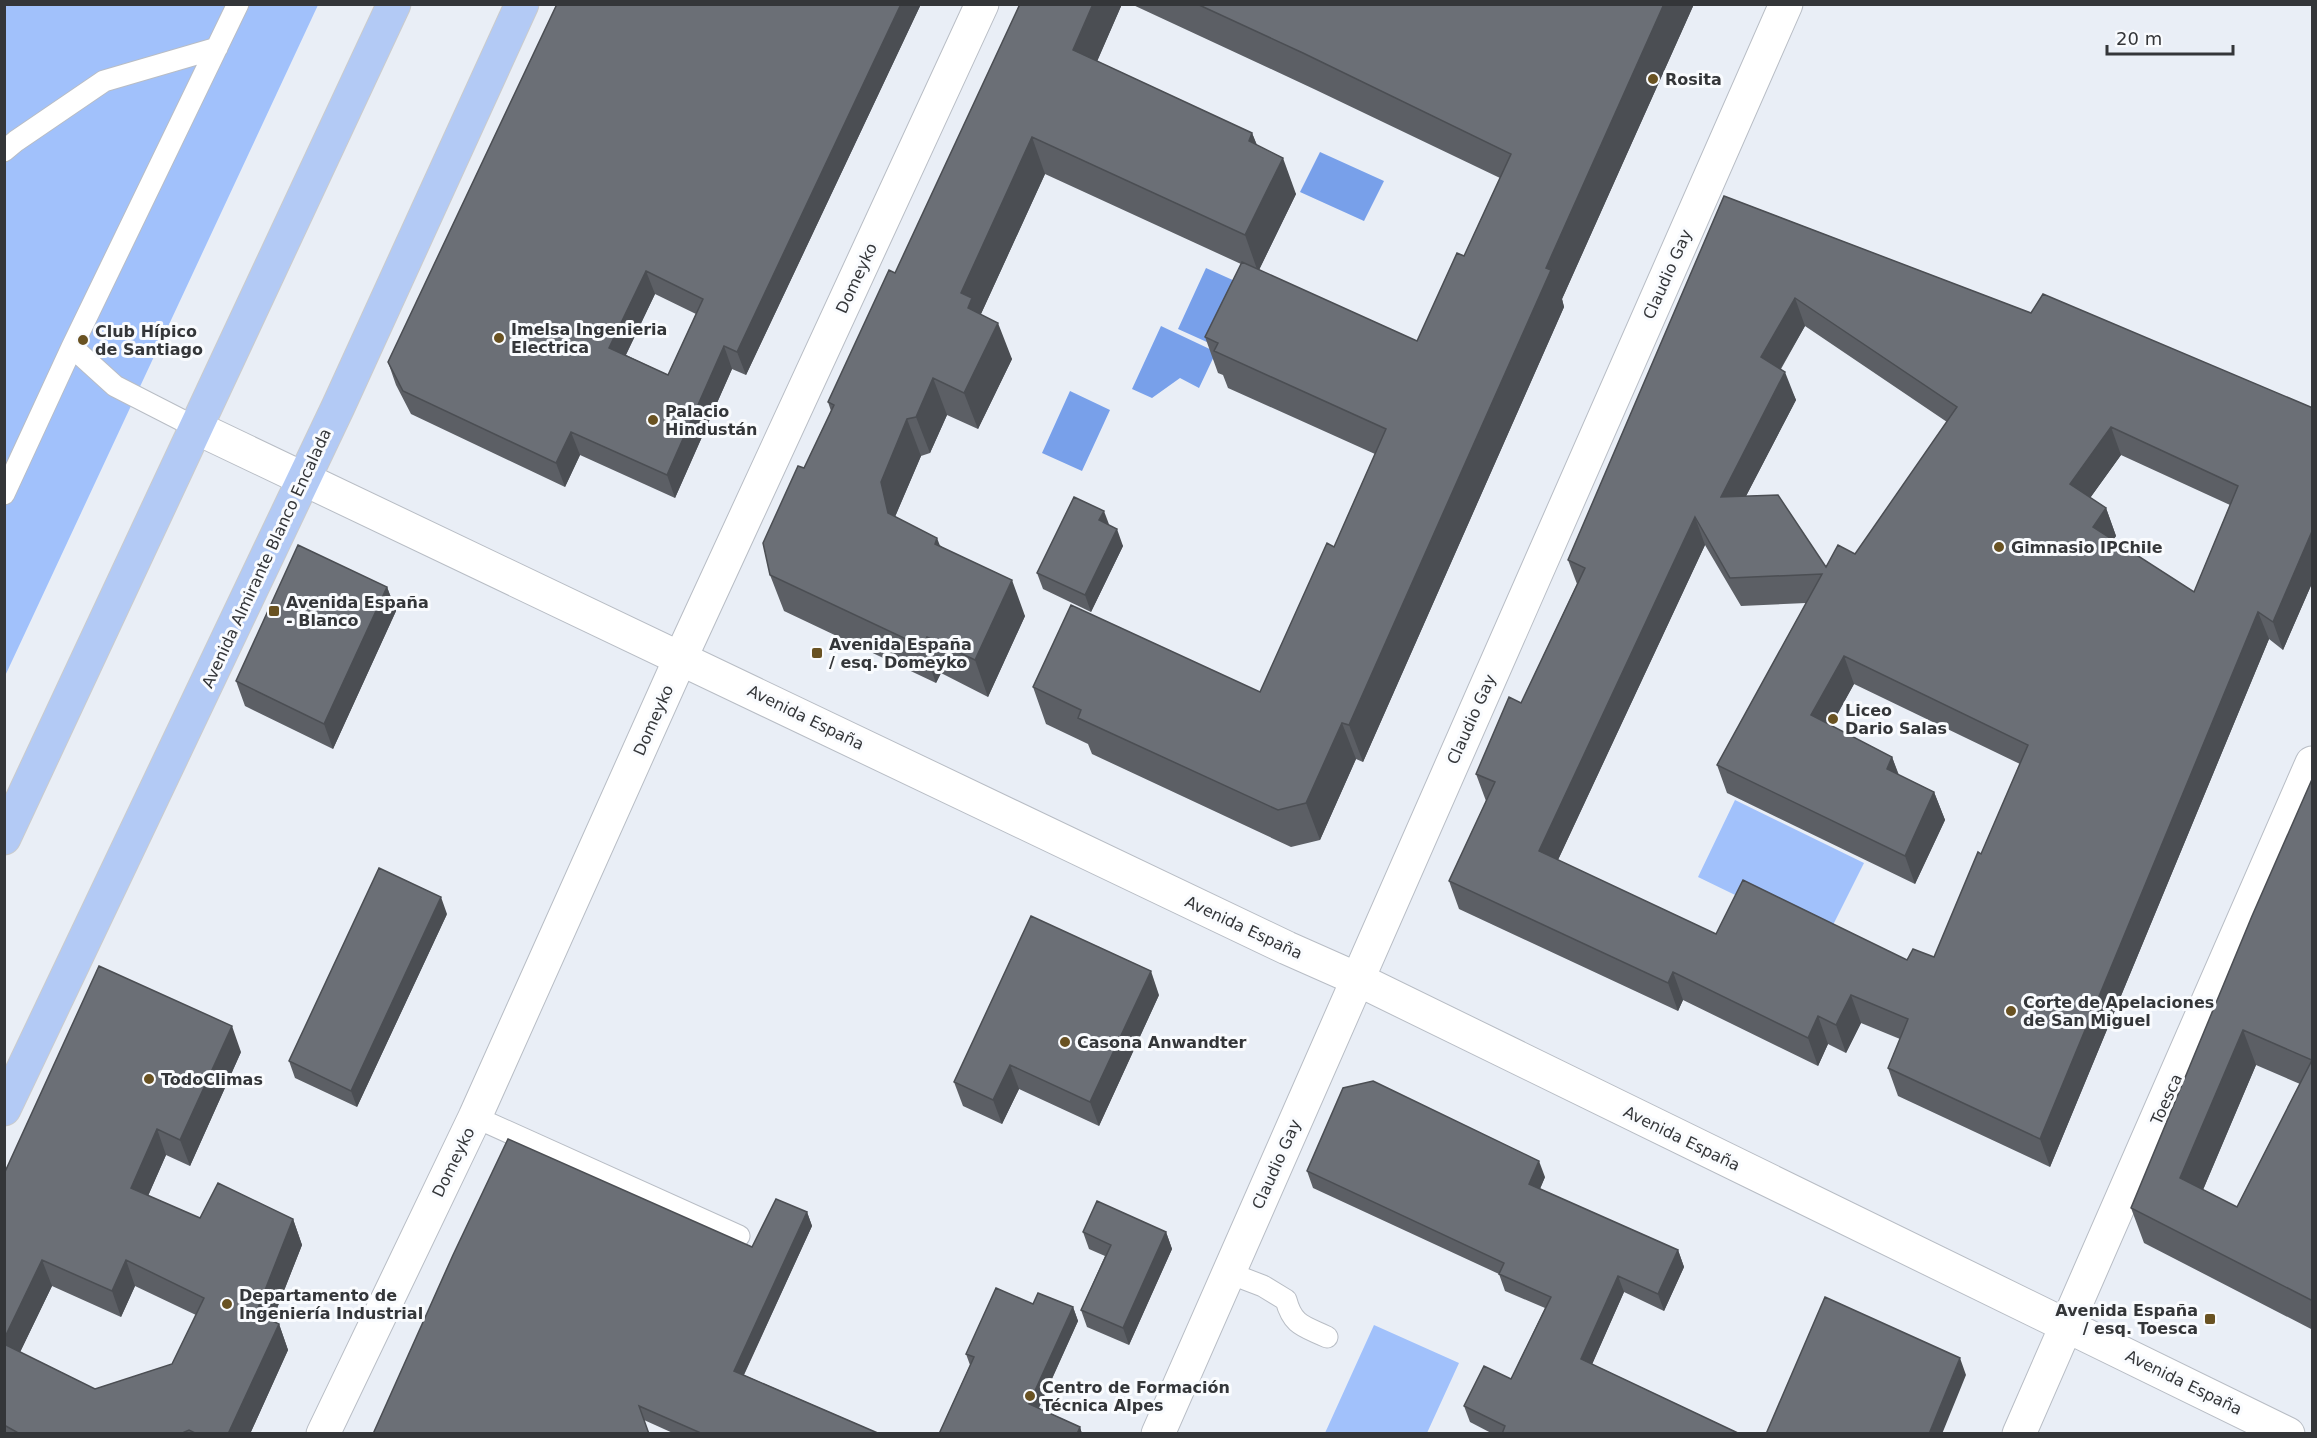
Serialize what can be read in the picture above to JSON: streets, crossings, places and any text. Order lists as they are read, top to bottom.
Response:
{
  "streets": {
    "main road": ["Avenida Almirante Blanco Encalada"],
    "street": [
      "Claudio Gay",
      "Domeyko",
      "Avenida España",
      "Toesca"
    ]
  },
  "crossings": [
    ["Claudio Gay", "Avenida España"],
    ["Domeyko", "Avenida España"],
    ["Avenida Almirante Blanco Encalada", "Avenida España"],
    ["Avenida España", "Toesca"]
  ],
  "places": {
    "other": [
      "Rosita",
      "Imelsa Ingenieria Electrica",
      "Club Hípico de Santiago",
      "Palacio Hindustán",
      "Gimnasio IPChile",
      "Liceo Dario Salas",
      "Corte de Apelaciones de San Miguel",
      "Casona Anwandter",
      "TodoClimas",
      "Departamento de Ingeniería Industrial",
      "Centro de Formación Técnica Alpes"
    ],
    "transit": ["Avenida España - Blanco", "Avenida España / esq. Domeyko", "Avenida España / esq. Toesca"]
  },
  "scale_bar": "20 m"
}
